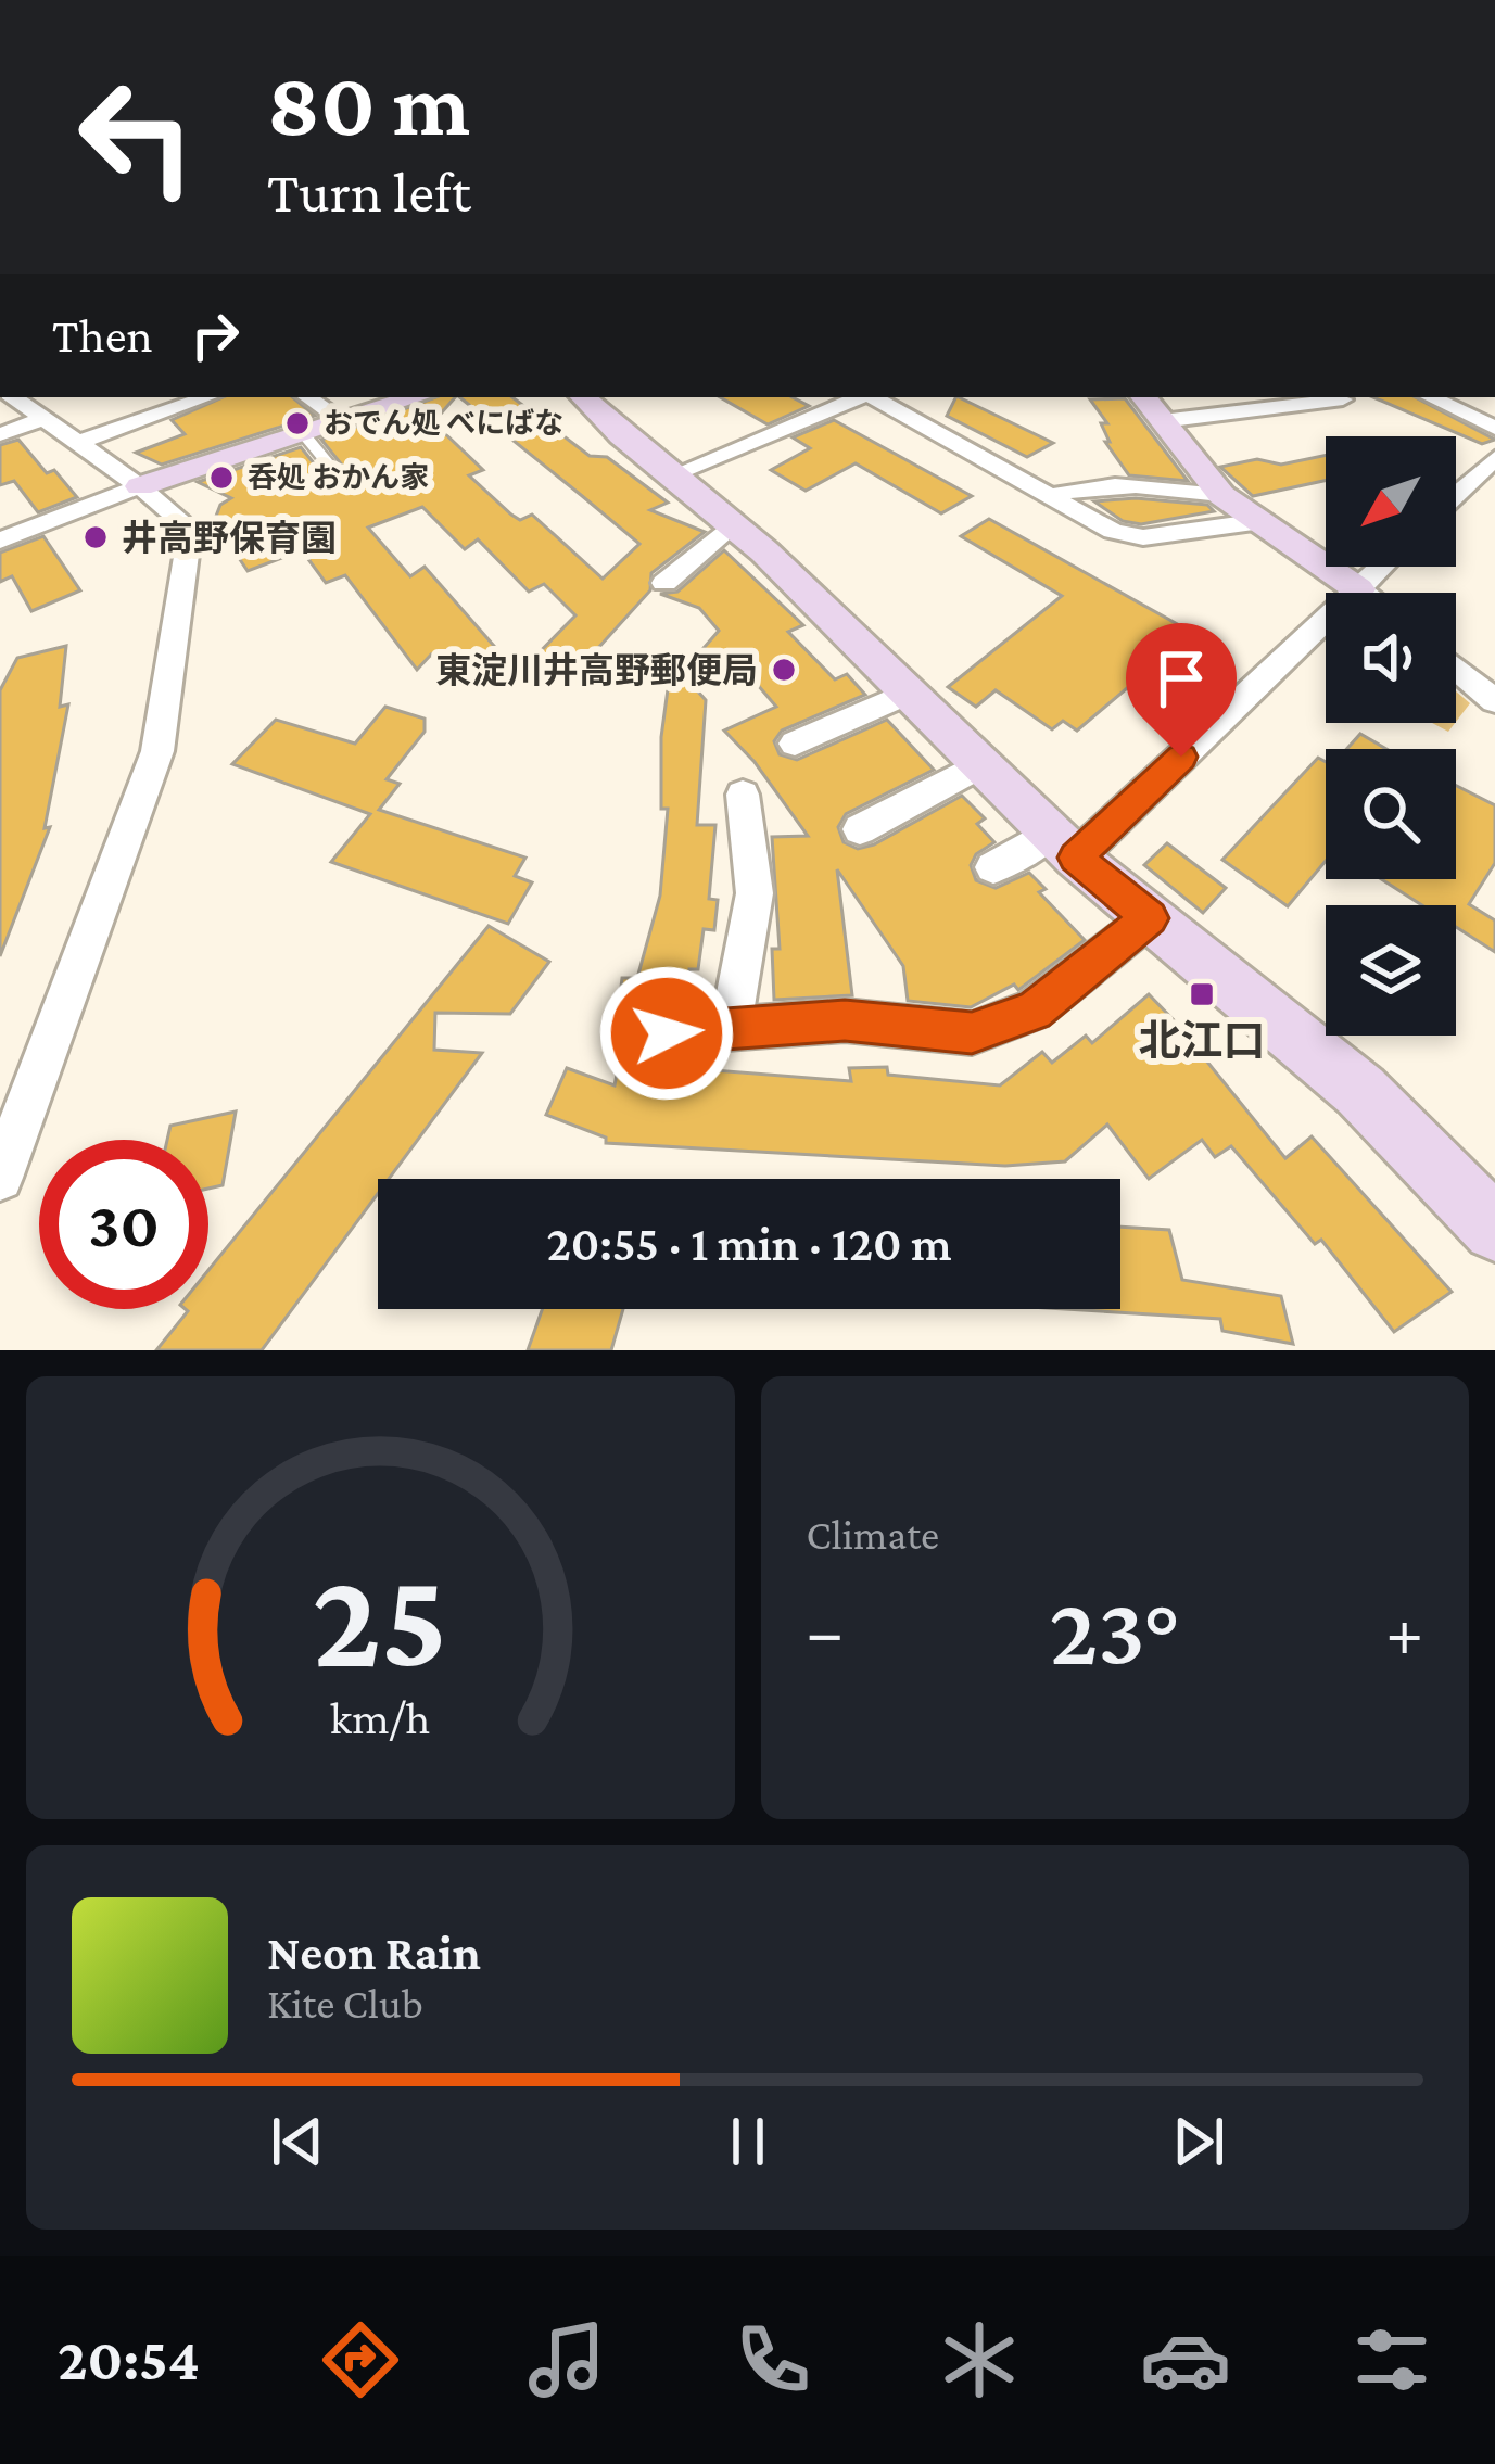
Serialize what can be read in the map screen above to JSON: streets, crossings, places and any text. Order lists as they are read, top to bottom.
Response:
{
  "places": {
    "other": [
      "おでん処 べにばな",
      "呑処 おかん家",
      "井高野保育園",
      "東淀川井高野郵便局"
    ],
    "transit": ["北江口"]
  },
  "north": "bottom left",
  "page": {
    "turn": ["80 m", "Turn left"],
    "then": "Then",
    "limit": "30",
    "trip": "20:55 · 1 min · 120 m",
    "tile": "Climate",
    "heat": ["−", "23°", "+"],
    "song": ["Neon Rain", "Kite Club"],
    "tabs": "20:54",
    "gauge": ["25", "km/h"]
  }
}
